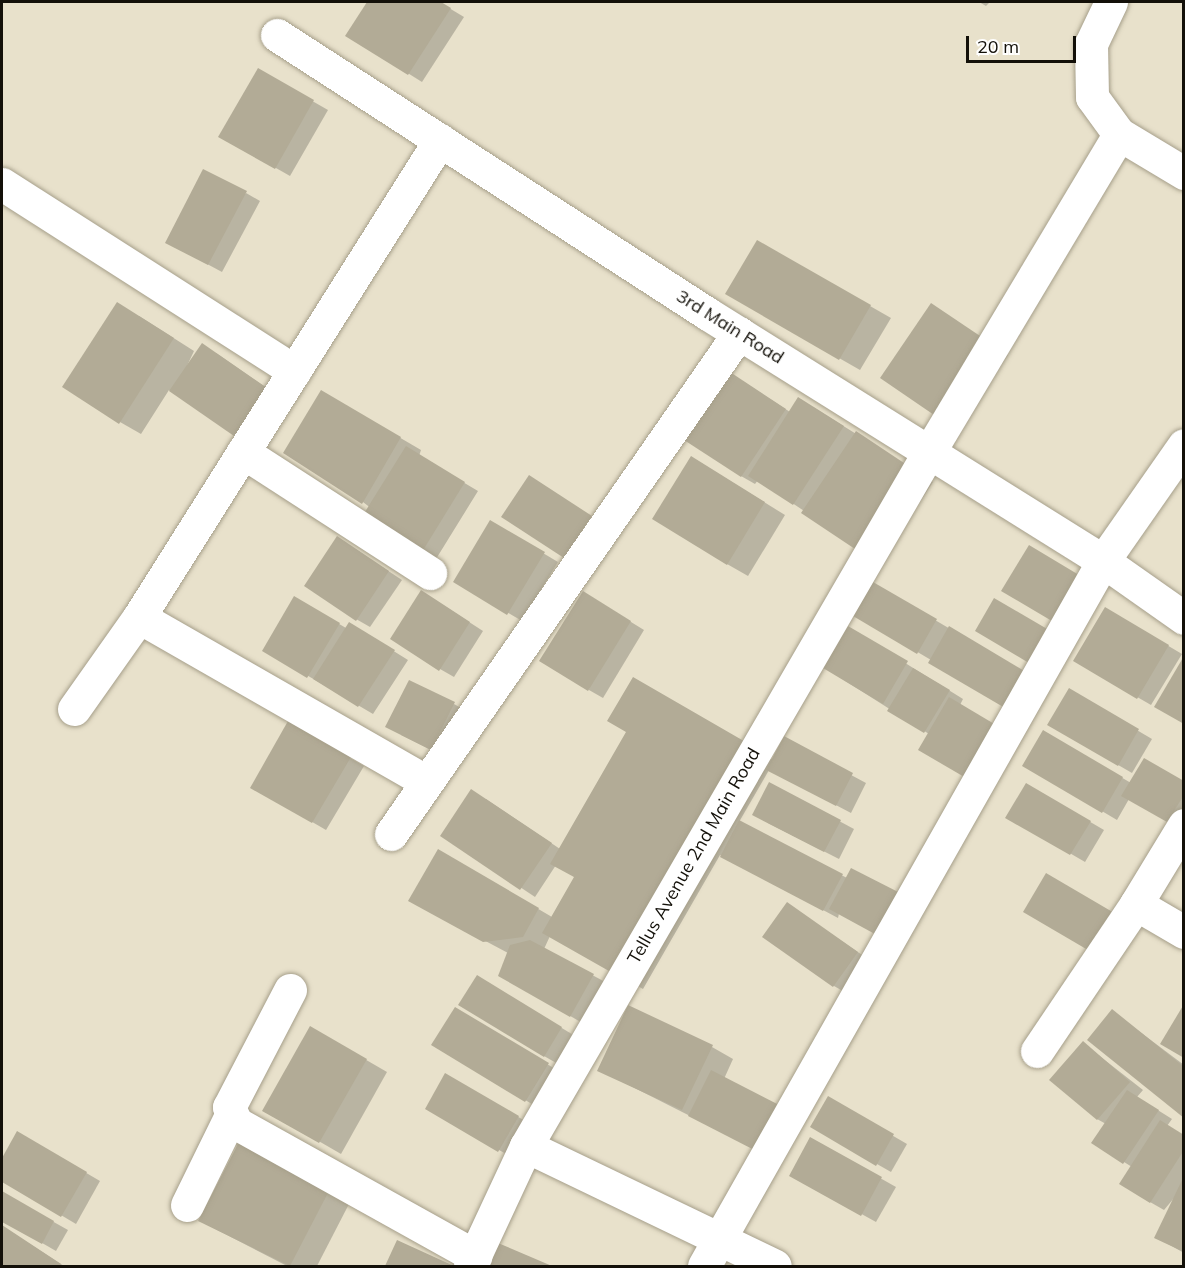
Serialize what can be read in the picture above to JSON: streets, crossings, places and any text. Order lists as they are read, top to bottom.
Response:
{
  "streets": {
    "street": ["3rd Main Road", "Tellus Avenue 2nd Main Road"]
  },
  "crossings": [
    ["3rd Main Road", "Tellus Avenue 2nd Main Road"]
  ],
  "scale_bar": "20 m"
}
